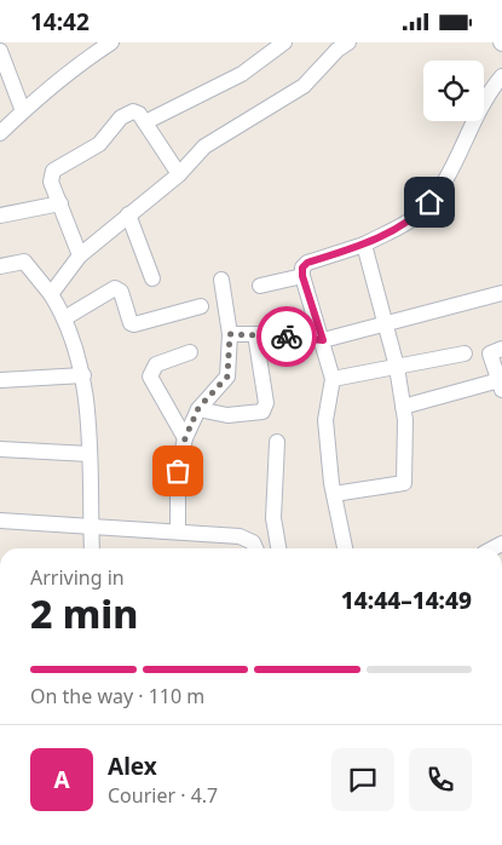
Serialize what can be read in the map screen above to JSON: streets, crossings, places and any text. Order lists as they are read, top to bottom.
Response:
{
  "page": {
    "status": "14:42",
    "heading": ["2 min", "Arriving in", "14:44–14:49"],
    "panel": ["Alex", "Courier · 4.7"],
    "bar": "On the way · 110 m",
    "round": "A"
  }
}
